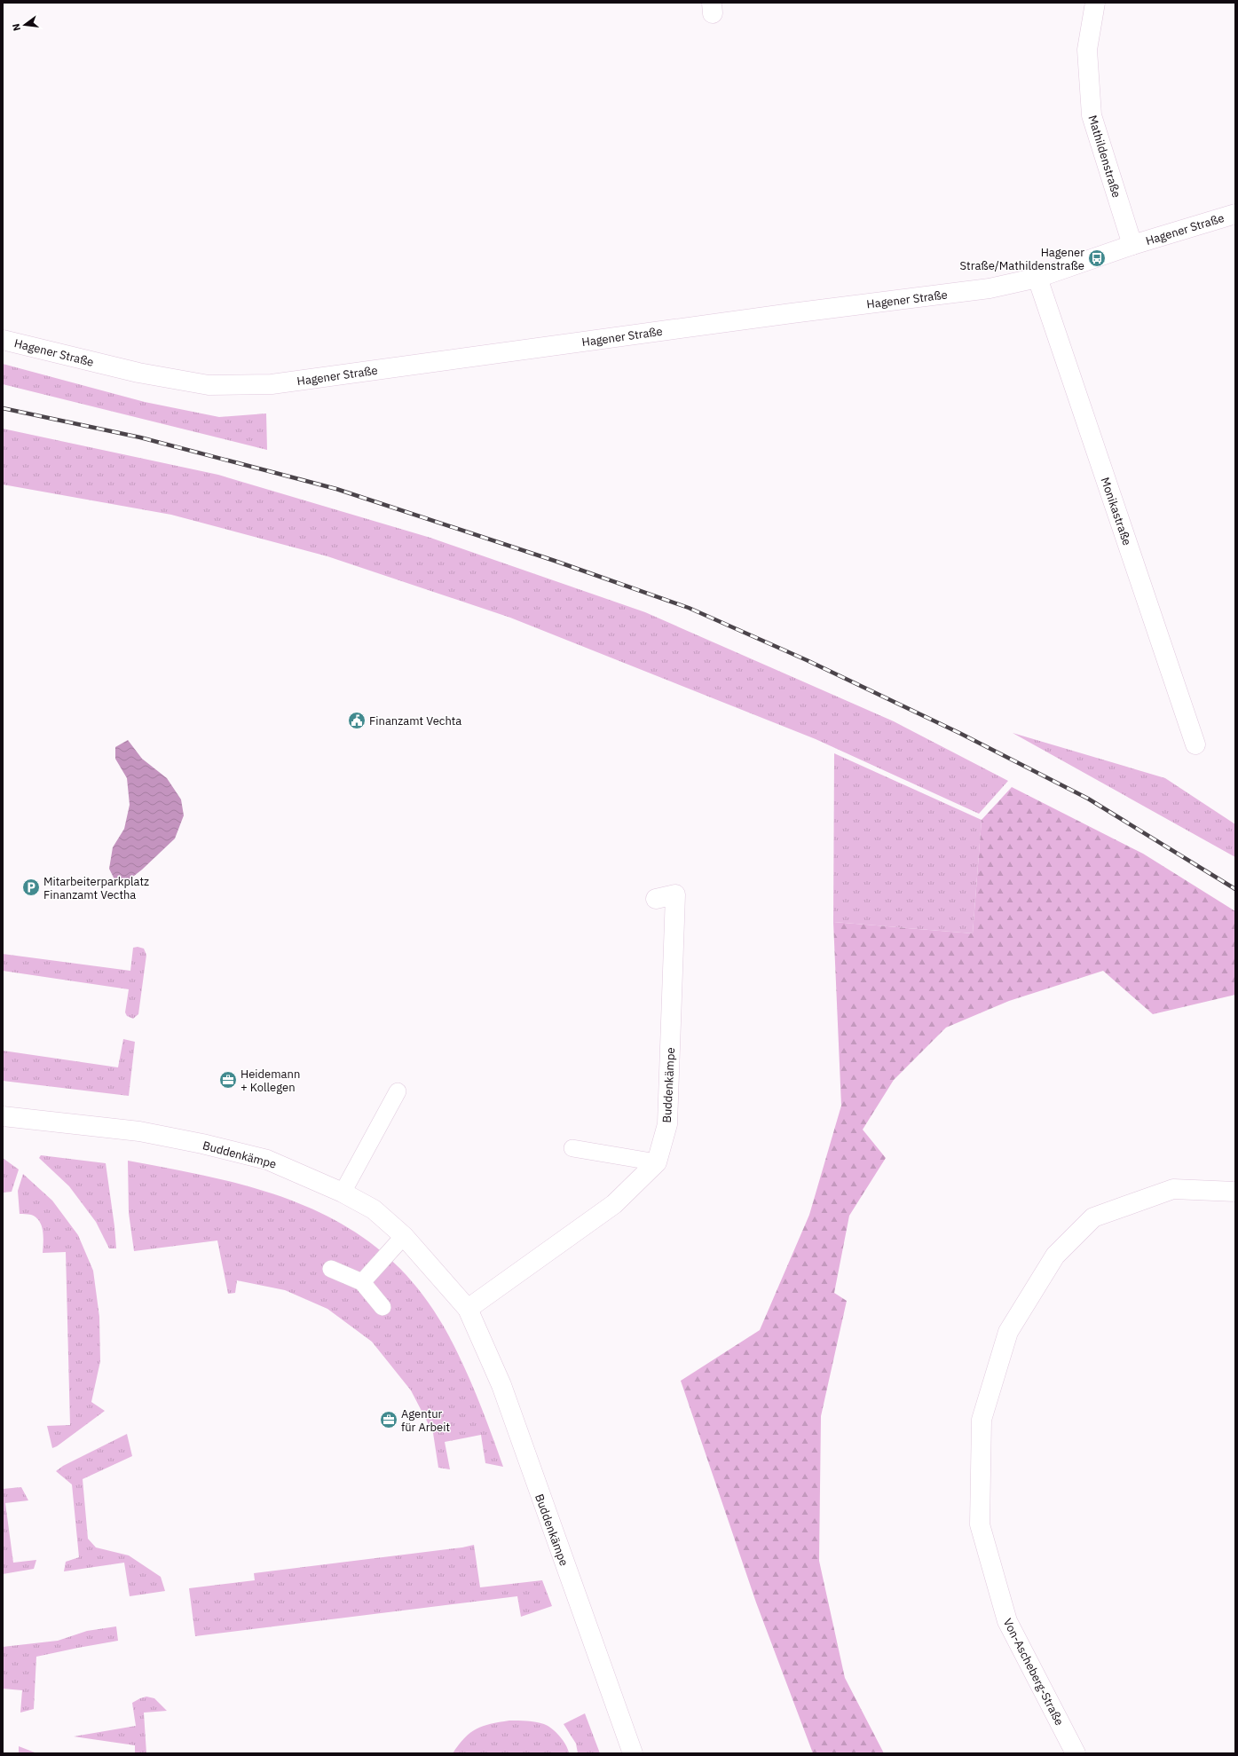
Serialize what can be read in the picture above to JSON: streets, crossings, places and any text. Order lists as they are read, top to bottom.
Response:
{
  "streets": {
    "street": [
      "Mathildenstraße",
      "Hagener Straße",
      "Monikastraße",
      "Buddenkämpe",
      "Von-Ascheberg-Straße"
    ]
  },
  "crossings": [
    ["Mathildenstraße", "Hagener Straße"],
    ["Hagener Straße", "Monikastraße"]
  ],
  "places": {
    "bus stop": ["Hagener Straße/Mathildenstraße"],
    "public building": ["Finanzamt Vechta"],
    "parking": ["Mitarbeiterparkplatz Finanzamt Vectha"],
    "office": ["Heidemann + Kollegen", "Agentur für Arbeit"]
  },
  "north": "left"
}
